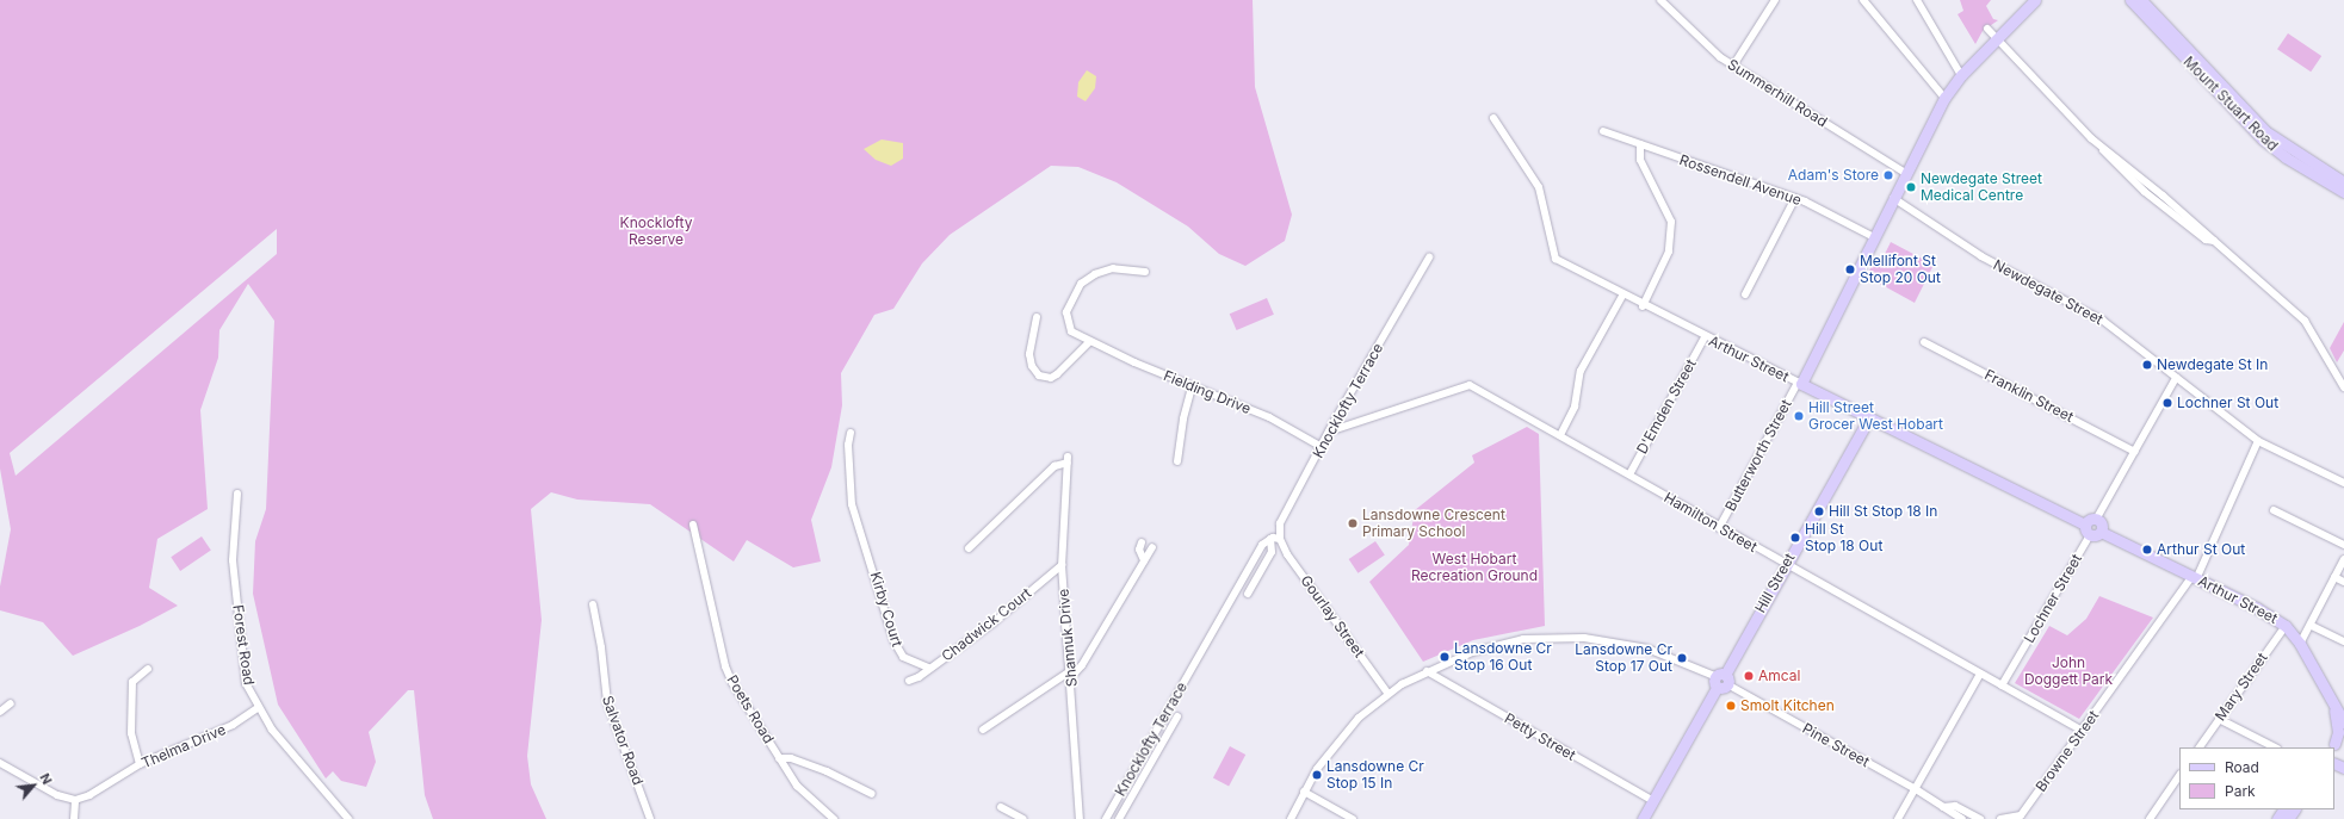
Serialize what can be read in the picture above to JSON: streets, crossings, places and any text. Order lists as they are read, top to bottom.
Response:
{
  "streets": {
    "street": [
      "Summerhill Road",
      "Mount Stuart Road",
      "Rossendell Avenue",
      "Newdegate Street",
      "Arthur Street",
      "Fielding Drive",
      "Franklin Street",
      "Knocklofty Terrace",
      "D'Emden Street",
      "Butterworth Street",
      "Hamilton Street",
      "Hill Street",
      "Lochner Street",
      "Kirby Court",
      "Gourlay Street",
      "Chadwick Court",
      "Shannuk Drive",
      "Forest Road",
      "Mary Street",
      "Poets Road",
      "Petty Street",
      "Salvator Road",
      "Pine Street",
      "Thelma Drive",
      "Browne Street"
    ]
  },
  "crossings": [
    ["Newdegate Street", "Browne Street"],
    ["Arthur Street", "D'Emden Street"],
    ["Arthur Street", "Butterworth Street"],
    ["Arthur Street", "Hill Street"],
    ["Arthur Street", "Lochner Street"],
    ["Arthur Street", "Mary Street"],
    ["Arthur Street", "Browne Street"],
    ["Fielding Drive", "Knocklofty Terrace"],
    ["Knocklofty Terrace", "Hamilton Street"],
    ["Knocklofty Terrace", "Gourlay Street"],
    ["D'Emden Street", "Hamilton Street"],
    ["Butterworth Street", "Hamilton Street"],
    ["Hamilton Street", "Hill Street"],
    ["Hamilton Street", "Lochner Street"],
    ["Hamilton Street", "Browne Street"],
    ["Hill Street", "Petty Street"],
    ["Hill Street", "Pine Street"],
    ["Kirby Court", "Chadwick Court"],
    ["Gourlay Street", "Pine Street"],
    ["Chadwick Court", "Shannuk Drive"],
    ["Forest Road", "Thelma Drive"],
    ["Petty Street", "Pine Street"]
  ],
  "parks": ["Knocklofty Reserve", "West Hobart Recreation Ground", "John Doggett Park"],
  "places": [
    "Adam's Store",
    "Newdegate Street Medical Centre",
    "Mellifont St Stop 20 Out",
    "Newdegate St In",
    "Lochner St Out",
    "Hill Street Grocer West Hobart",
    "Hill St Stop 18 In",
    "Lansdowne Crescent Primary School",
    "Hill St Stop 18 Out",
    "Arthur St Out",
    "Lansdowne Cr Stop 16 Out",
    "Lansdowne Cr Stop 17 Out",
    "Amcal",
    "Smolt Kitchen",
    "Lansdowne Cr Stop 15 In"
  ],
  "legend": ["Road", "Park"],
  "north": "top right"
}
